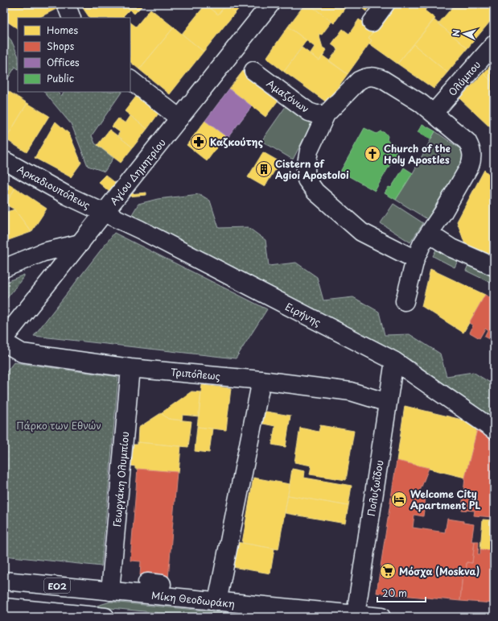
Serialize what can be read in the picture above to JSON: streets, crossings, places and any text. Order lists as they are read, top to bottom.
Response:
{
  "streets": {
    "main road": [
      "Ολύμπου",
      "Αμαζόνων",
      "Αγίου Δημητρίου",
      "Αρκαδιουπόλεως",
      "Ειρήνης",
      "Τριπόλεως",
      "Γεωργάκη Ολυμπίου",
      "Πολυζωΐδου",
      "ΕΟ2",
      "Μίκη Θεοδωράκη"
    ]
  },
  "crossings": [
    ["Αγίου Δημητρίου", "Αρκαδιουπόλεως"],
    ["Αγίου Δημητρίου", "Ειρήνης"],
    ["Αρκαδιουπόλεως", "Ειρήνης"],
    ["Ειρήνης", "Πολυζωΐδου"],
    ["Τριπόλεως", "Γεωργάκη Ολυμπίου"],
    ["Τριπόλεως", "Πολυζωΐδου"],
    ["Γεωργάκη Ολυμπίου", "Μίκη Θεοδωράκη"],
    ["Πολυζωΐδου", "Μίκη Θεοδωράκη"]
  ],
  "parks": ["Πάρκο των Εθνών"],
  "places": {
    "pharmacy": ["Καζκούτης"],
    "church": ["Church of the Holy Apostles"],
    "building": ["Cistern of Agioi Apostoloi"],
    "hotel": ["Welcome City Apartment PL"],
    "supermarket": ["Μόσχα (Moskva)"]
  },
  "legend": [
    "Homes",
    "Shops",
    "Offices",
    "Public"
  ],
  "scale_bar": "20 m",
  "north": "left"
}
